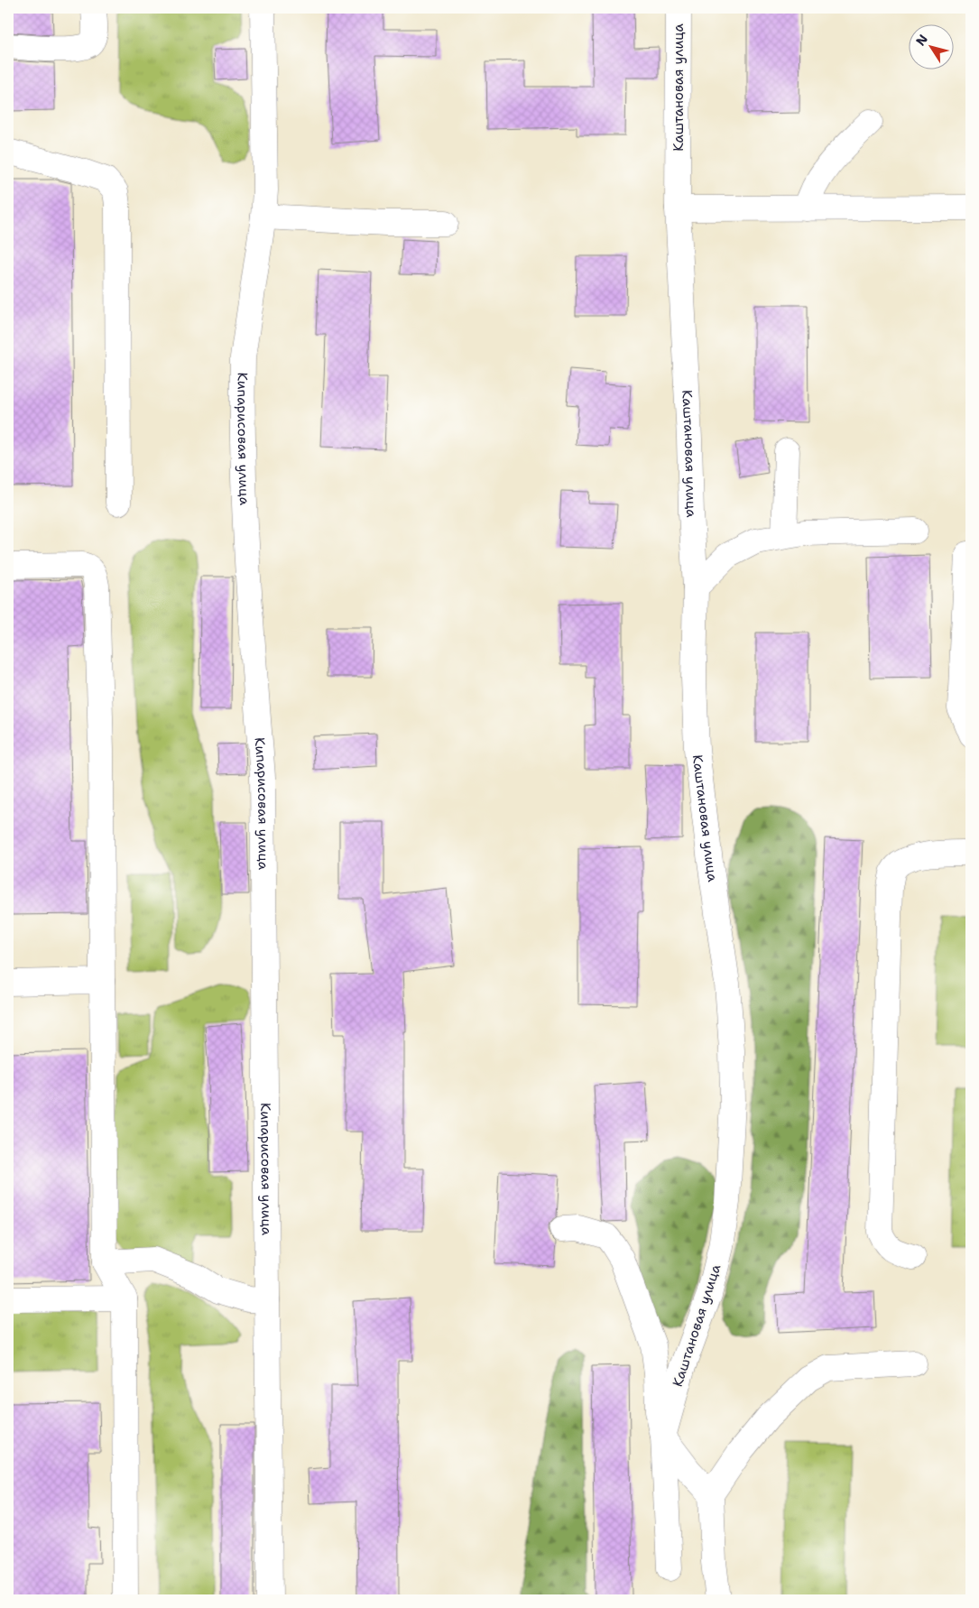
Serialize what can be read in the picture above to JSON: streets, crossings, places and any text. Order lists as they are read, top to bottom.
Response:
{
  "streets": {
    "street": ["Каштановая улица", "Кипарисовая улица"]
  },
  "north": "top left"
}
